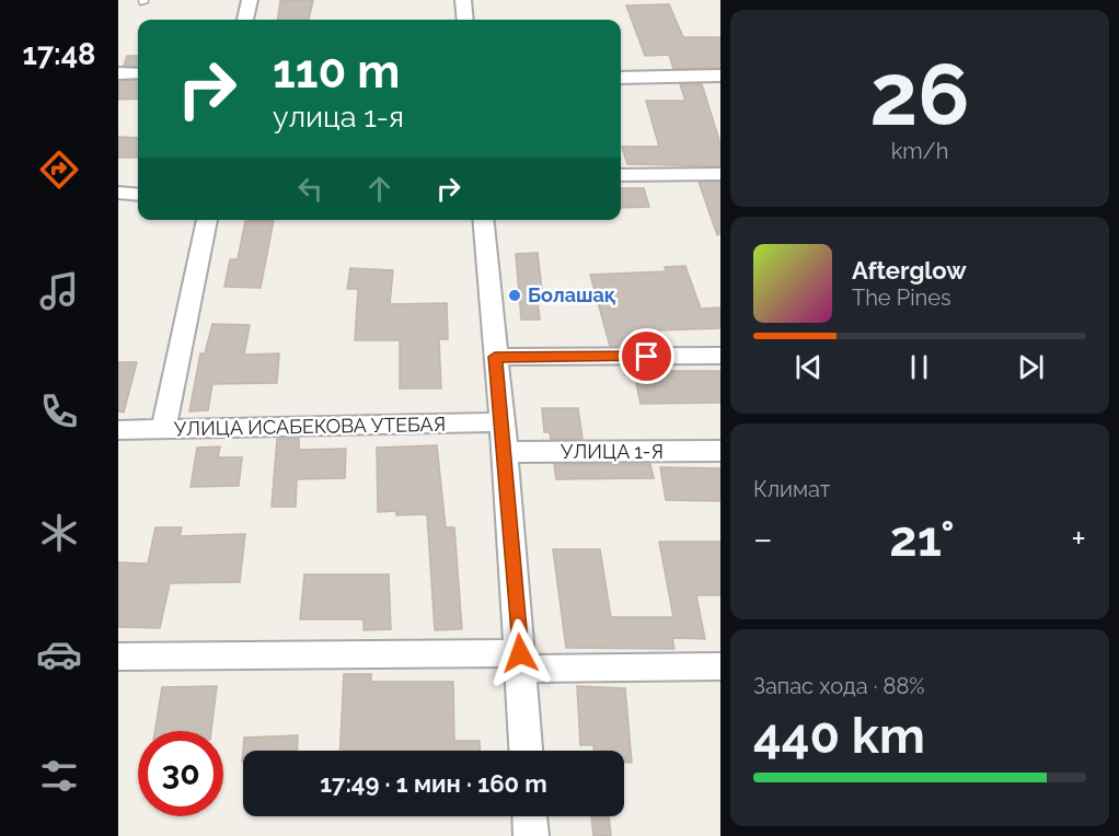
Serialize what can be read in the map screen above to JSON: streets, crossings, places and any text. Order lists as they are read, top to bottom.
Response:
{
  "streets": {
    "street": ["УЛИЦА ИСАБЕКОВА УТЕБАЯ", "УЛИЦА 1-Я"]
  },
  "places": ["Болашақ"],
  "page": {
    "tabs": "17:48",
    "tile": [
      ["26", "km/h"],
      "Климат",
      ["Запас хода · 88%", "440 km"]
    ],
    "turn": ["110 m", "улица 1-я"],
    "song": ["Afterglow", "The Pines"],
    "heat": ["−", "21°", "+"],
    "limit": "30",
    "trip": "17:49 · 1 мин · 160 m"
  }
}
